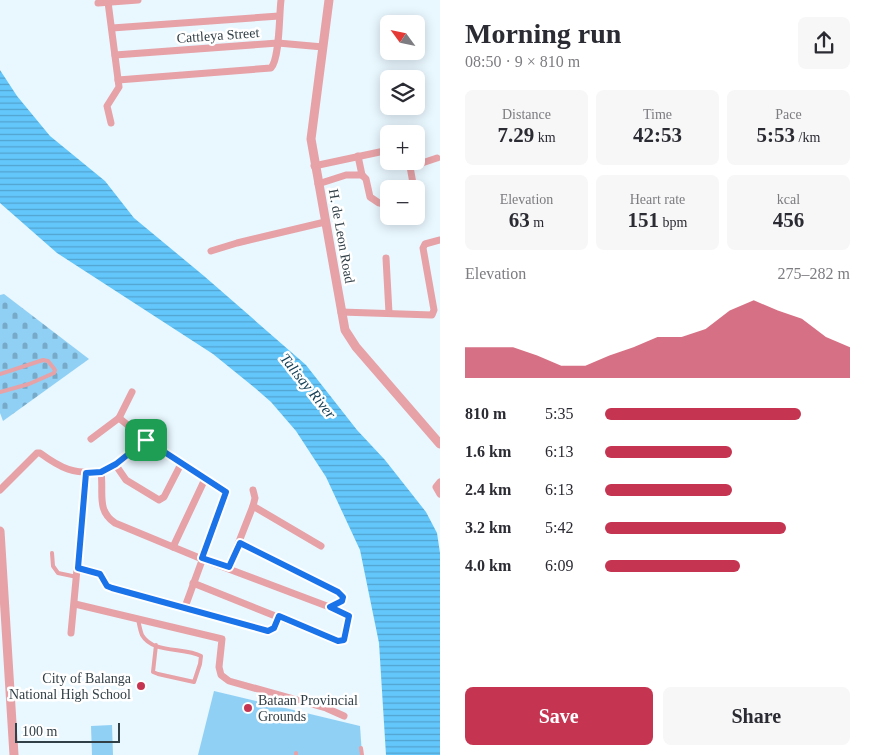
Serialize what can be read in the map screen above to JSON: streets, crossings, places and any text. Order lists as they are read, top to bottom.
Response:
{
  "streets": {
    "street": ["Cattleya Street", "H. de Leon Road"]
  },
  "crossings": [
    ["Cattleya Street", "H. de Leon Road"]
  ],
  "water": ["Talisay River"],
  "places": ["City of Balanga National High School", "Bataan Provincial Grounds"],
  "scale_bar": "100 m",
  "north": "top left",
  "page": {
    "heading": ["Morning run", "08:50 · 9 × 810 m"],
    "map_buttons": ["+", "−"],
    "stats": [
      ["Distance", "7.29 km"],
      ["Time", "42:53"],
      ["Pace", "5:53 /km"],
      ["Elevation", "63 m"],
      ["Heart rate", "151 bpm"],
      ["kcal", "456"]
    ],
    "chart": ["Elevation", "275–282 m"],
    "list": [
      {
        "name": "810 m",
        "note": "5:35"
      },
      {
        "name": "1.6 km",
        "note": "6:13"
      },
      {
        "name": "2.4 km",
        "note": "6:13"
      },
      {
        "name": "3.2 km",
        "note": "5:42"
      },
      {
        "name": "4.0 km",
        "note": "6:09"
      }
    ],
    "buttons": ["Save", "Share"],
    "scale": "100 m"
  }
}
